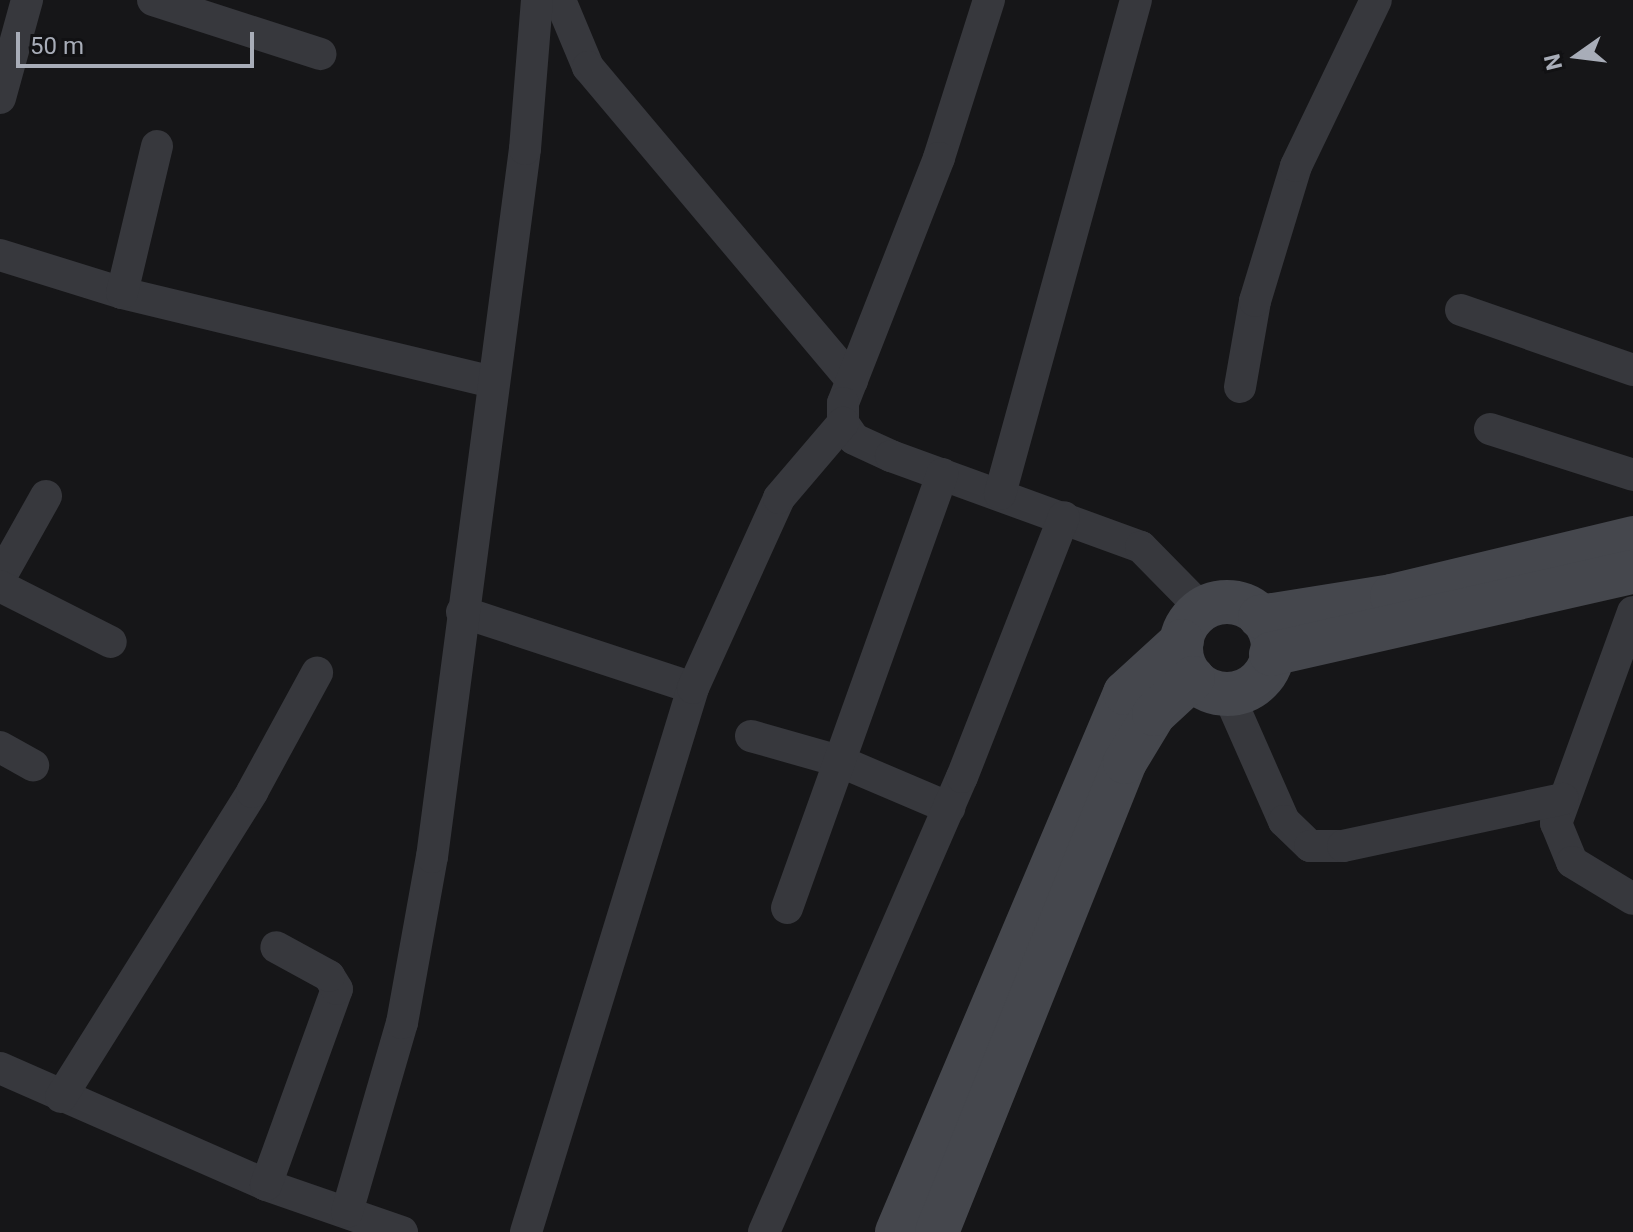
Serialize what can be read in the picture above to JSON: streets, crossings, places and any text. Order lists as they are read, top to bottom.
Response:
{
  "scale_bar": "50 m",
  "north": "left"
}
